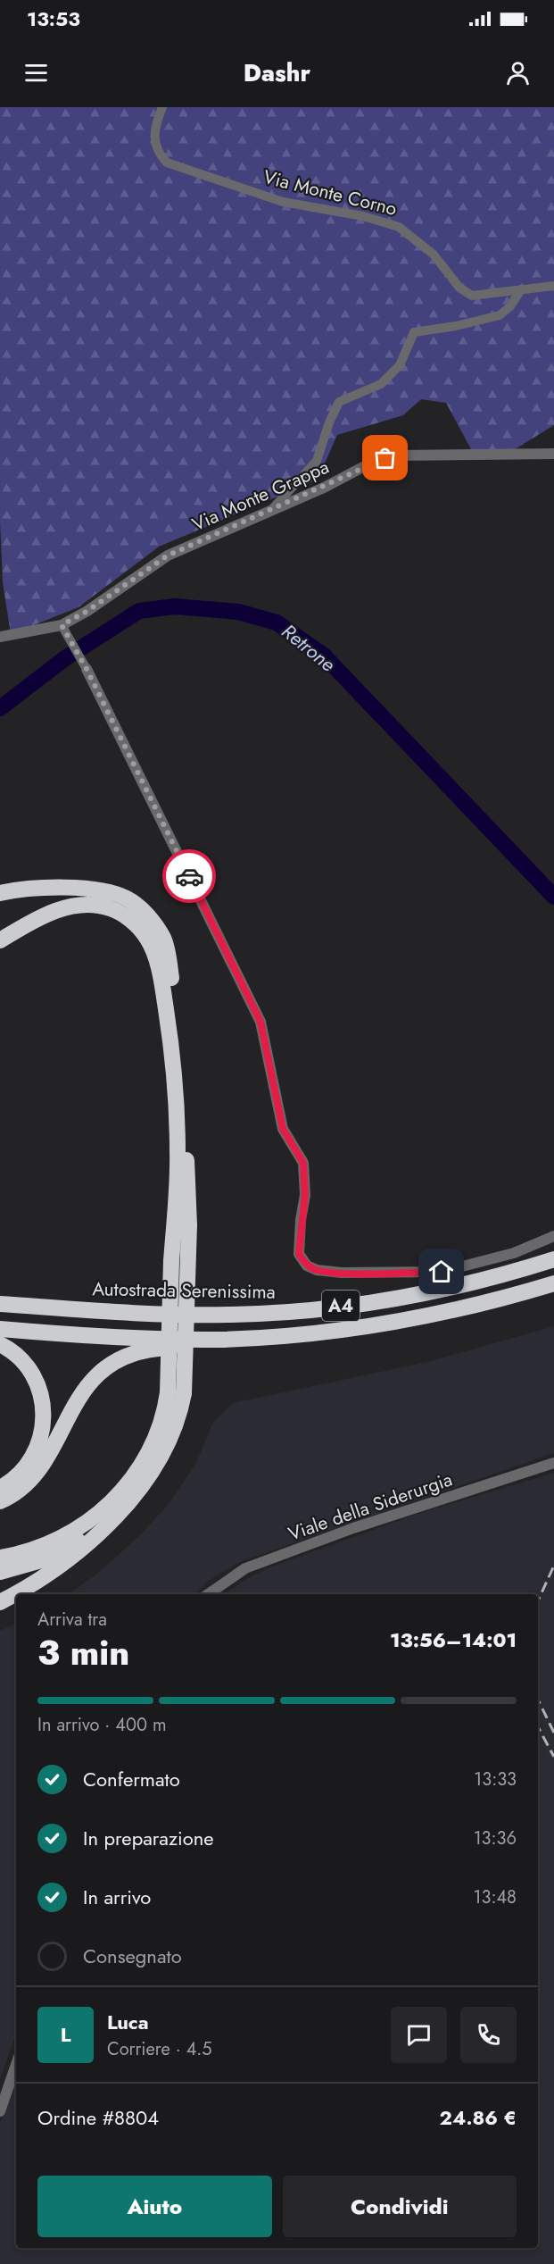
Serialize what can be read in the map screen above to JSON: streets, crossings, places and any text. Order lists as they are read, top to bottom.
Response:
{
  "streets": {
    "highway": ["Autostrada Serenissima", "A4"],
    "street": ["Via Monte Corno", "Via Monte Grappa", "Viale della Siderurgia"]
  },
  "water": ["Retrone"],
  "page": {
    "status": "13:53",
    "header": "Dashr",
    "heading": ["3 min", "Arriva tra", "13:56–14:01"],
    "panel": [
      "Luca",
      "Corriere · 4.5",
      "Ordine #8804",
      "24.86 €"
    ],
    "bar": "In arrivo · 400 m",
    "list": [
      ["Confermato", "13:33"],
      ["In preparazione", "13:36"],
      ["In arrivo", "13:48"],
      "Consegnato"
    ],
    "round": "L",
    "buttons": ["Aiuto", "Condividi"]
  }
}
